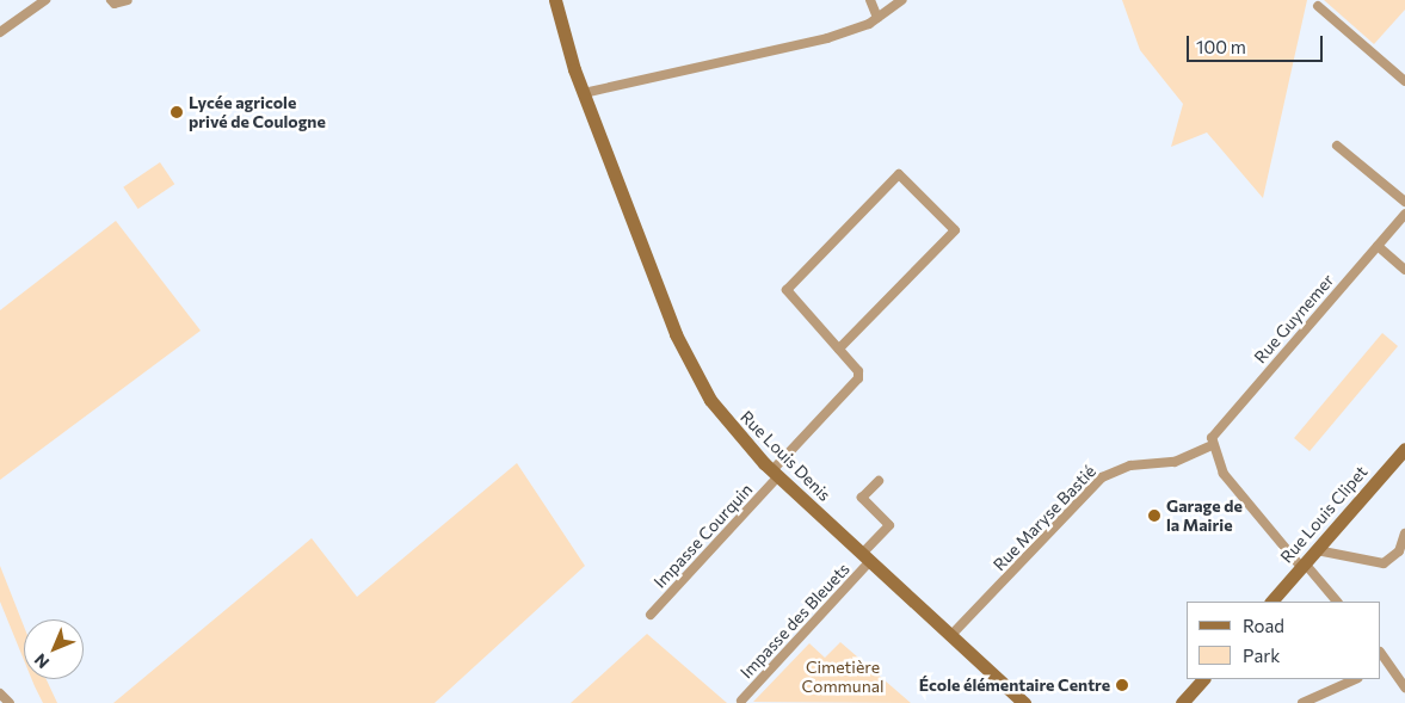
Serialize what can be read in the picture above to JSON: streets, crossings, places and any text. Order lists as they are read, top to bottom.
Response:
{
  "streets": {
    "street": [
      "Rue Guynemer",
      "Rue Louis Denis",
      "Rue Louis Clipet",
      "Rue Maryse Bastié",
      "Impasse Courquin",
      "Impasse des Bleuets"
    ]
  },
  "crossings": [
    ["Rue Guynemer", "Rue Maryse Bastié"],
    ["Rue Louis Denis", "Rue Maryse Bastié"],
    ["Rue Louis Denis", "Impasse Courquin"],
    ["Rue Louis Denis", "Impasse des Bleuets"]
  ],
  "parks": ["Cimetière Communal"],
  "places": ["Lycée agricole privé de Coulogne", "Garage de la Mairie", "École élémentaire Centre"],
  "legend": ["Road", "Park"],
  "scale_bar": "100 m",
  "north": "bottom left"
}
